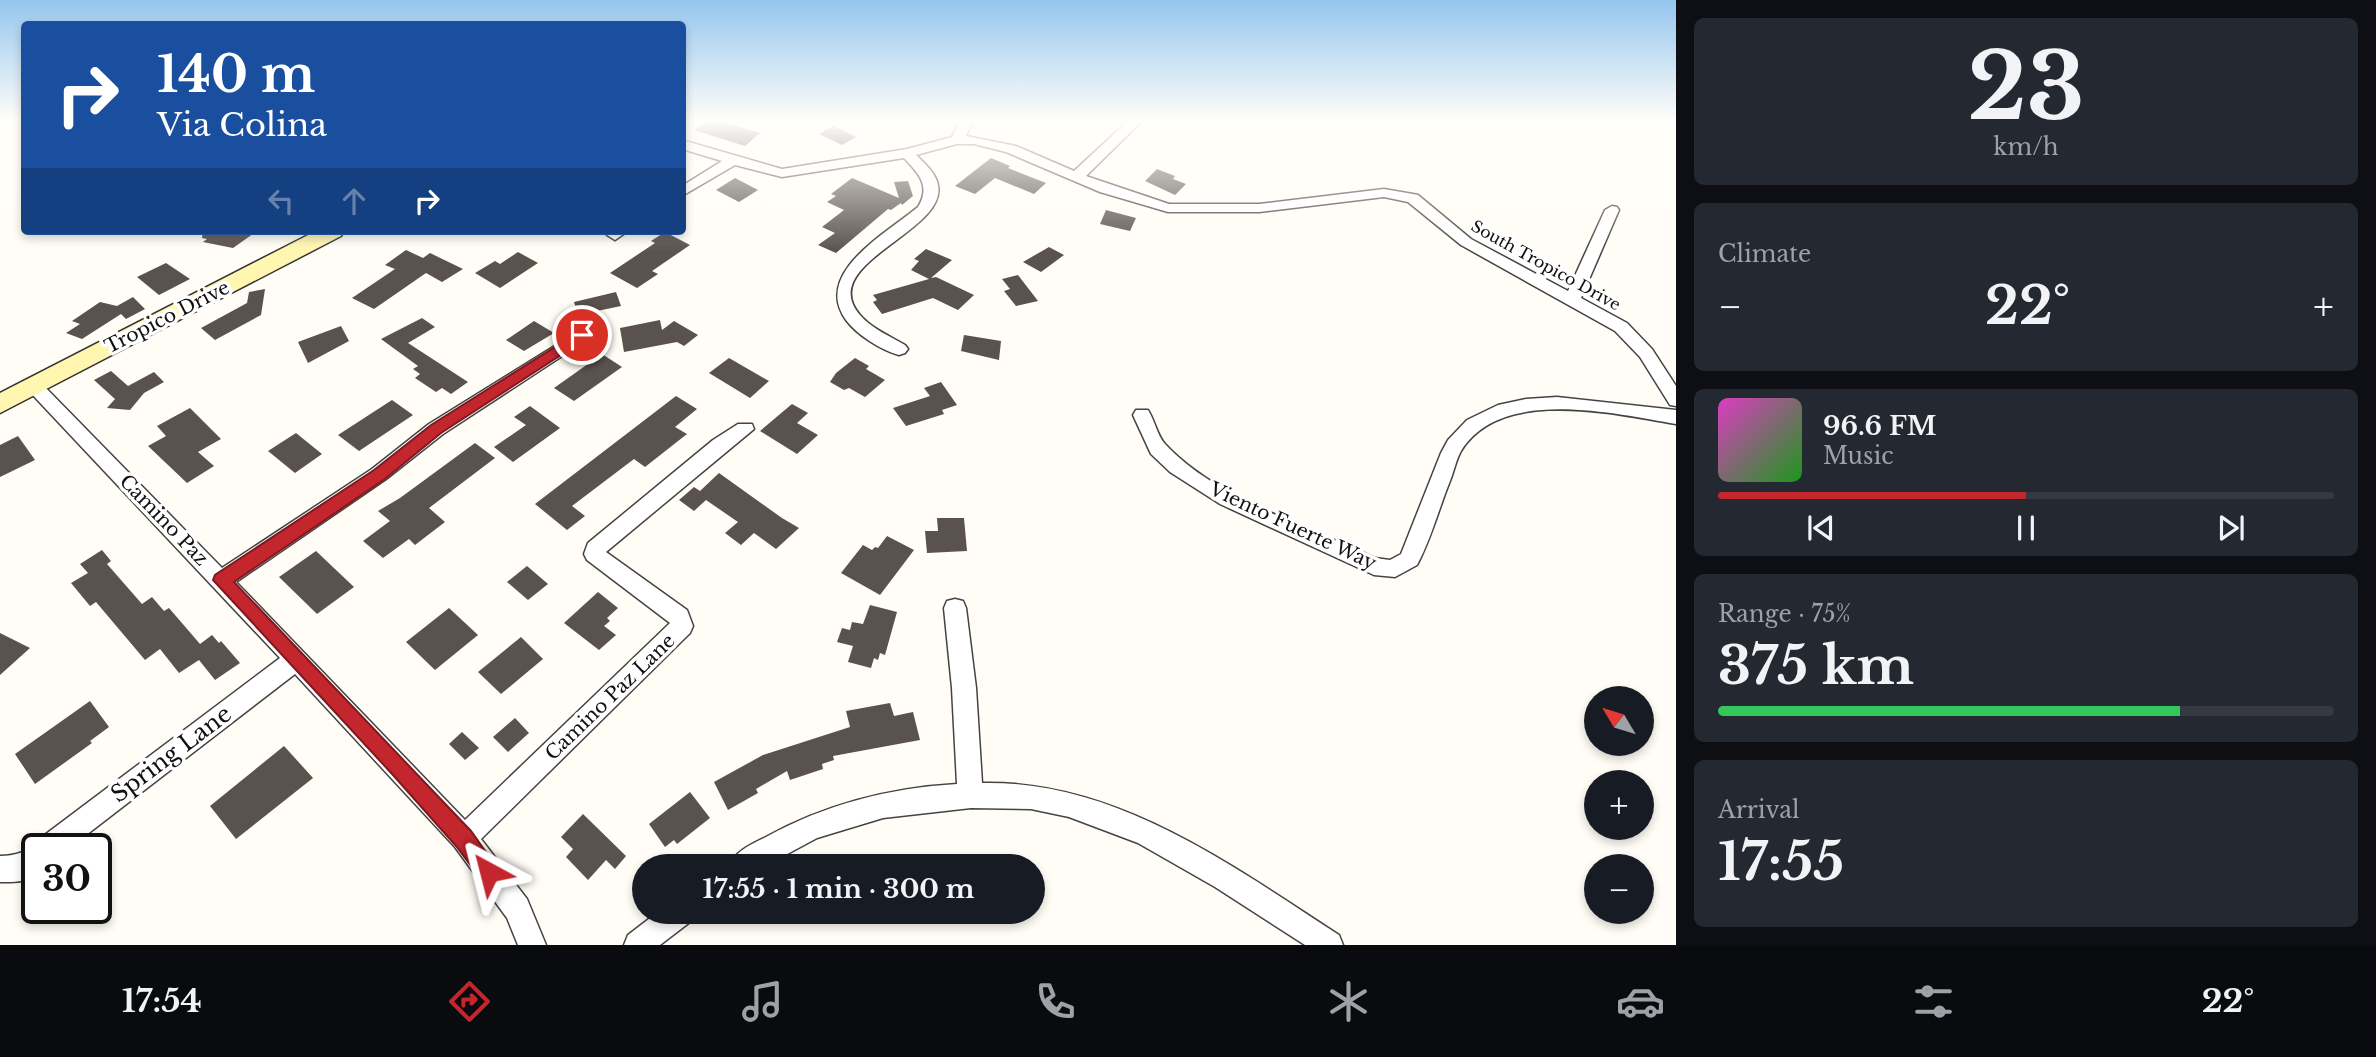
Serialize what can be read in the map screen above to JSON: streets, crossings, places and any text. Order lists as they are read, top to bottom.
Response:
{
  "streets": {
    "street": [
      "South Tropico Drive",
      "Tropico Drive",
      "Camino Paz",
      "Viento Fuerte Way",
      "Camino Paz Lane",
      "Spring Lane"
    ]
  },
  "crossings": [
    ["Tropico Drive", "Camino Paz"],
    ["Camino Paz", "Camino Paz Lane"],
    ["Camino Paz", "Spring Lane"]
  ],
  "north": "top left",
  "page": {
    "tile": [
      ["23", "km/h"],
      "Climate",
      ["Range · 75%", "375 km"],
      ["Arrival", "17:55"]
    ],
    "turn": ["140 m", "Via Colina"],
    "heat": ["−", "22°", "+"],
    "song": ["96.6 FM", "Music"],
    "map_buttons": ["+", "−"],
    "limit": "30",
    "trip": "17:55 · 1 min · 300 m",
    "tabs": ["17:54", "22°"]
  }
}
